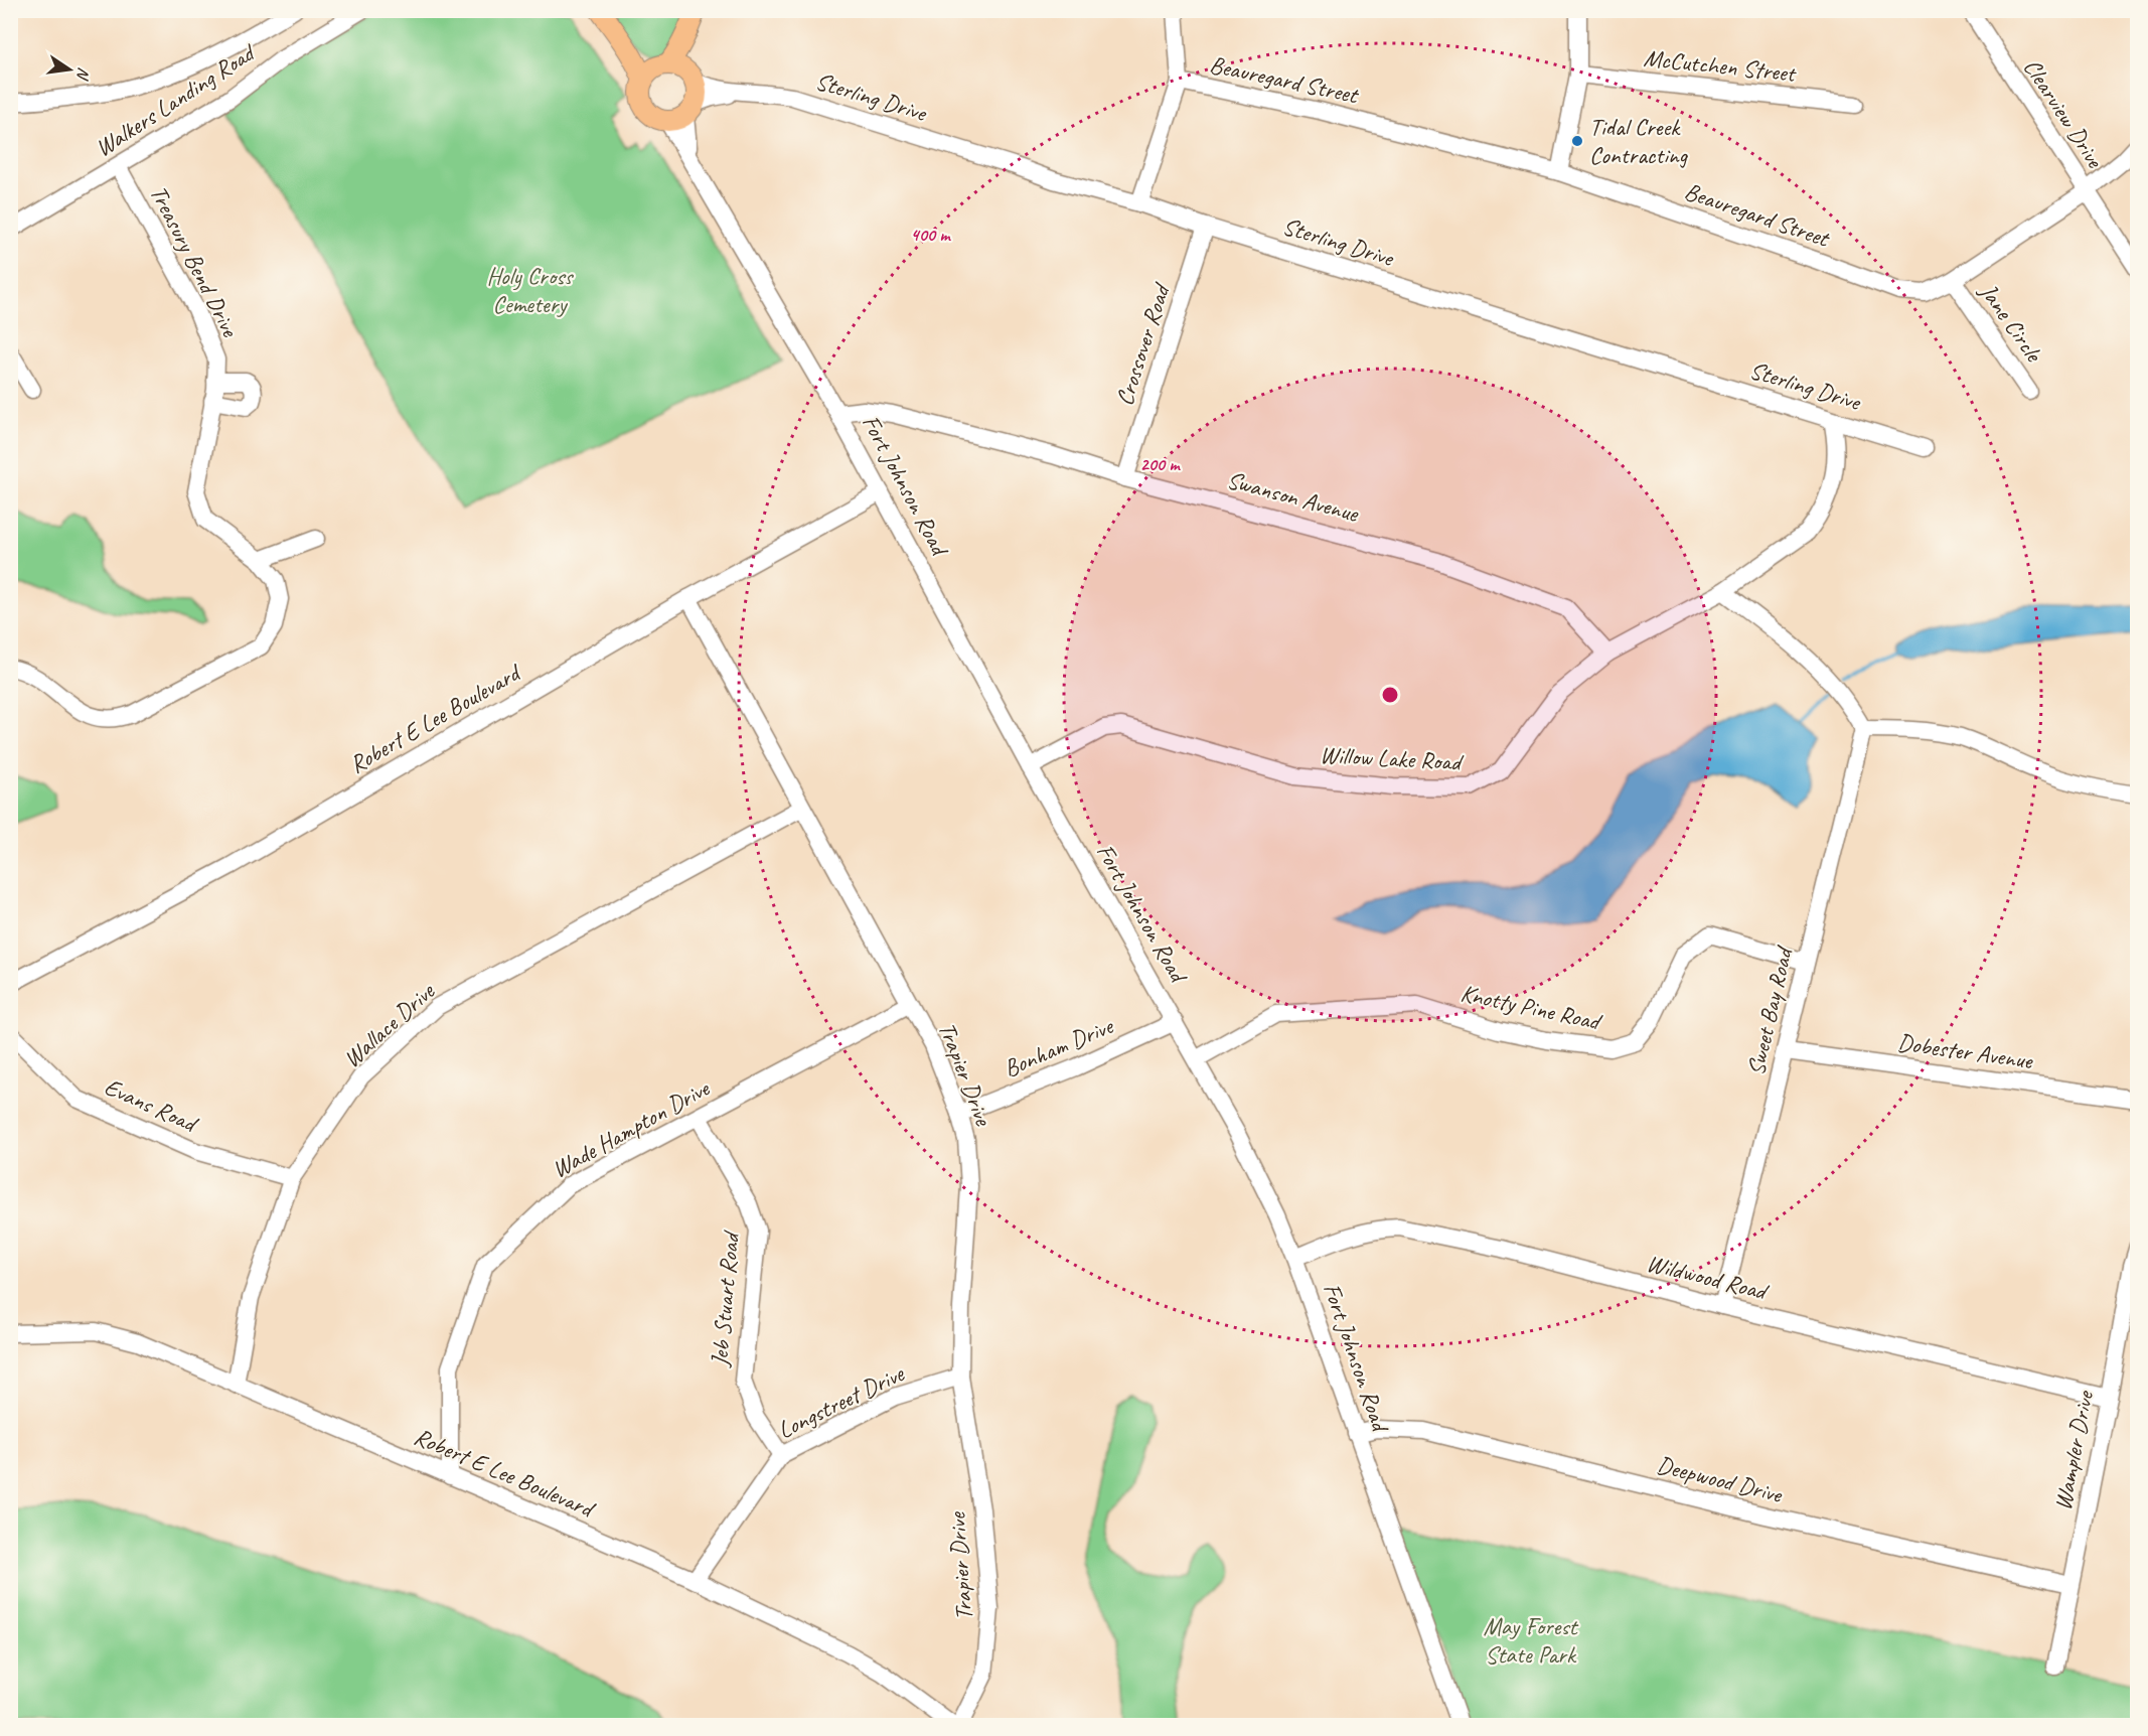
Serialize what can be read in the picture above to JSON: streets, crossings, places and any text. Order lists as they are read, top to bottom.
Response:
{
  "streets": {
    "street": [
      "McCutchen Street",
      "Beauregard Street",
      "Sterling Drive",
      "Walkers Landing Road",
      "Clearview Drive",
      "Treasury Bend Drive",
      "Jane Circle",
      "Crossover Road",
      "Fort Johnson Road",
      "Swanson Avenue",
      "Robert E Lee Boulevard",
      "Willow Lake Road",
      "Knotty Pine Road",
      "Sweet Bay Road",
      "Wallace Drive",
      "Bonham Drive",
      "Dobester Avenue",
      "Trapier Drive",
      "Evans Road",
      "Wade Hampton Drive",
      "Wildwood Road",
      "Jeb Stuart Road",
      "Longstreet Drive",
      "Wampler Drive",
      "Deepwood Drive"
    ]
  },
  "crossings": [
    ["Beauregard Street", "Clearview Drive"],
    ["Beauregard Street", "Jane Circle"],
    ["Sterling Drive", "Crossover Road"],
    ["Sterling Drive", "Fort Johnson Road"],
    ["Sterling Drive", "Willow Lake Road"],
    ["Walkers Landing Road", "Treasury Bend Drive"],
    ["Crossover Road", "Swanson Avenue"],
    ["Fort Johnson Road", "Swanson Avenue"],
    ["Fort Johnson Road", "Robert E Lee Boulevard"],
    ["Fort Johnson Road", "Willow Lake Road"],
    ["Fort Johnson Road", "Knotty Pine Road"],
    ["Fort Johnson Road", "Bonham Drive"],
    ["Fort Johnson Road", "Wildwood Road"],
    ["Fort Johnson Road", "Deepwood Drive"],
    ["Swanson Avenue", "Willow Lake Road"],
    ["Robert E Lee Boulevard", "Wallace Drive"],
    ["Robert E Lee Boulevard", "Trapier Drive"],
    ["Robert E Lee Boulevard", "Wade Hampton Drive"],
    ["Robert E Lee Boulevard", "Longstreet Drive"],
    ["Knotty Pine Road", "Sweet Bay Road"],
    ["Sweet Bay Road", "Dobester Avenue"],
    ["Sweet Bay Road", "Wildwood Road"],
    ["Wallace Drive", "Trapier Drive"],
    ["Wallace Drive", "Evans Road"],
    ["Bonham Drive", "Trapier Drive"],
    ["Trapier Drive", "Wade Hampton Drive"],
    ["Trapier Drive", "Longstreet Drive"],
    ["Wade Hampton Drive", "Jeb Stuart Road"],
    ["Wildwood Road", "Wampler Drive"],
    ["Jeb Stuart Road", "Longstreet Drive"],
    ["Wampler Drive", "Deepwood Drive"]
  ],
  "parks": ["Holy Cross Cemetery", "May Forest State Park"],
  "places": ["Tidal Creek Contracting"],
  "north": "right",
  "rings": ["400 m", "200 m"]
}
